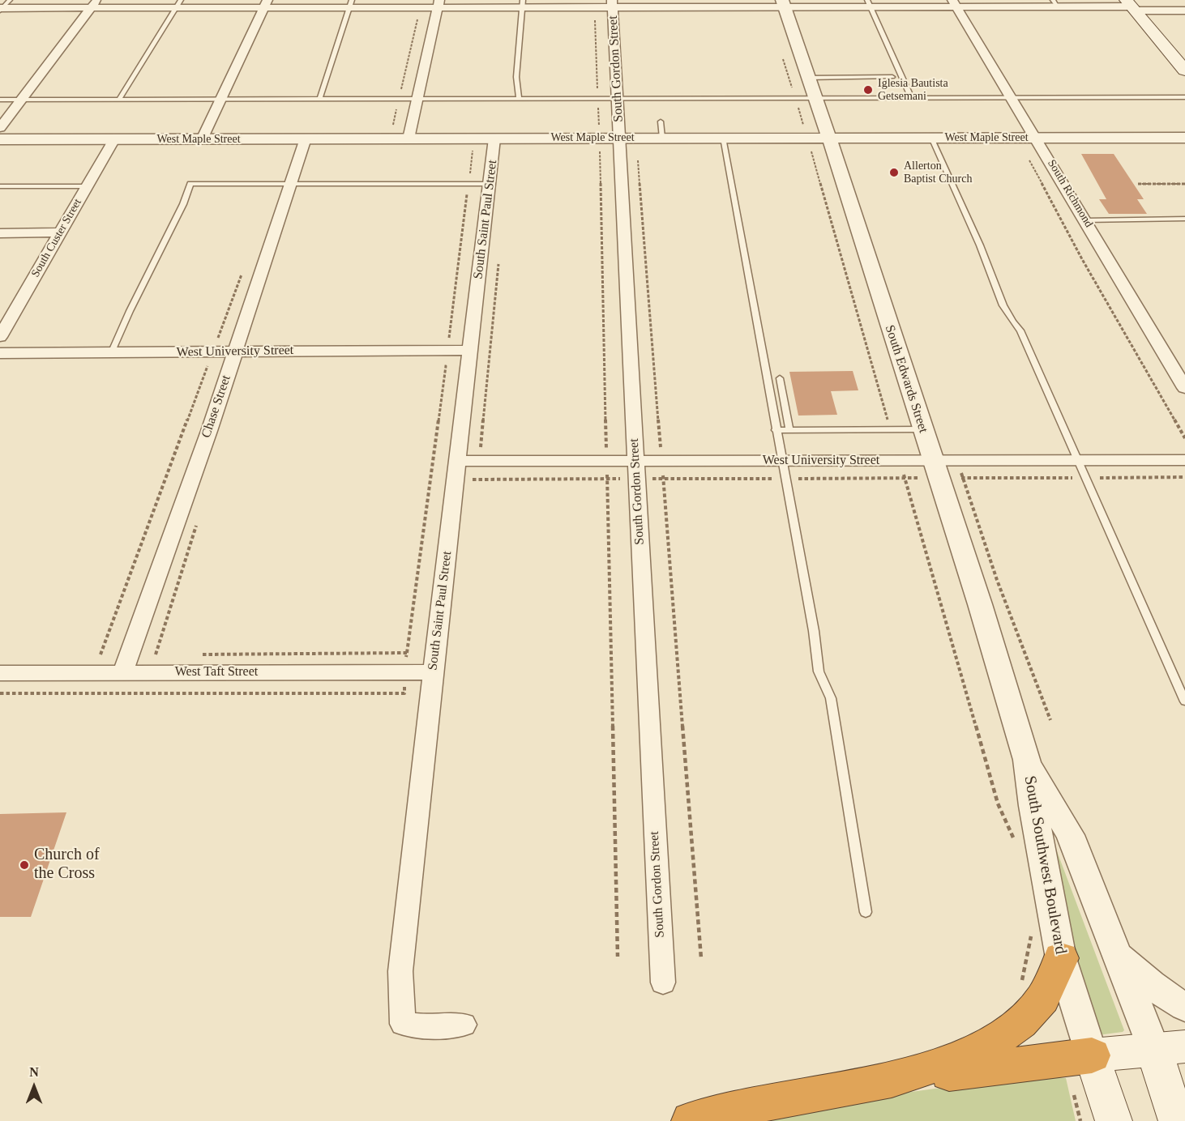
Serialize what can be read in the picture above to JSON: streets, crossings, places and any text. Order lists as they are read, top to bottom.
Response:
{
  "streets": {
    "main road": ["South Southwest Boulevard"],
    "street": [
      "South Gordon Street",
      "West Maple Street",
      "South Richmond",
      "South Saint Paul Street",
      "South Custer Street",
      "West University Street",
      "South Edwards Street",
      "Chase Street",
      "West Taft Street"
    ]
  },
  "crossings": [
    ["South Gordon Street", "West Maple Street"],
    ["South Gordon Street", "West University Street"],
    ["West Maple Street", "South Richmond"],
    ["West Maple Street", "South Saint Paul Street"],
    ["West Maple Street", "South Custer Street"],
    ["West Maple Street", "South Edwards Street"],
    ["West Maple Street", "Chase Street"],
    ["South Saint Paul Street", "West University Street"],
    ["South Saint Paul Street", "West Taft Street"],
    ["West University Street", "South Edwards Street"],
    ["West University Street", "Chase Street"],
    ["South Edwards Street", "South Southwest Boulevard"],
    ["Chase Street", "West Taft Street"]
  ],
  "places": ["Iglesia Bautista Getsemani", "Allerton Baptist Church", "Church of the Cross"],
  "north": "top"
}
